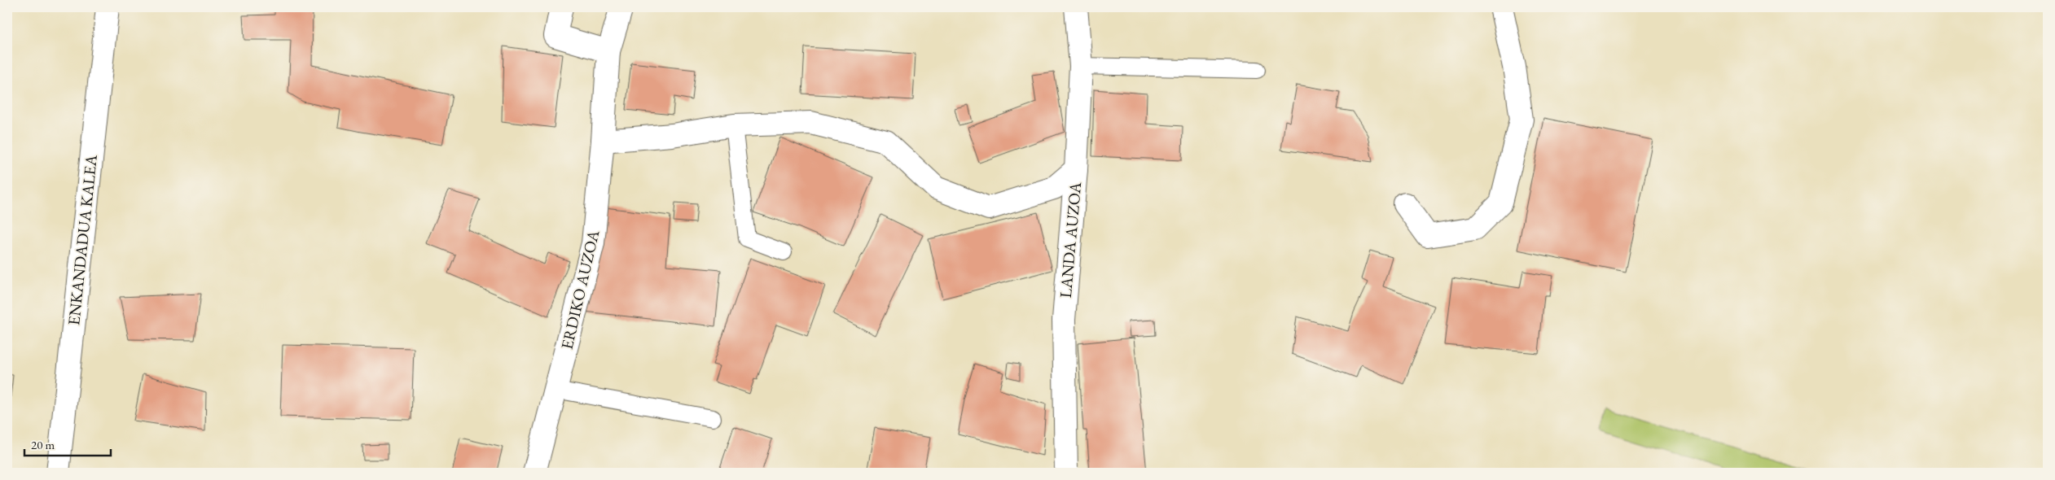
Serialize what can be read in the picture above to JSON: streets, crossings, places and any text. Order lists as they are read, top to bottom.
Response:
{
  "streets": {
    "street": ["ENKANDADUA KALEA", "LANDA AUZOA", "ERDIKO AUZOA"]
  },
  "scale_bar": "20 m"
}
